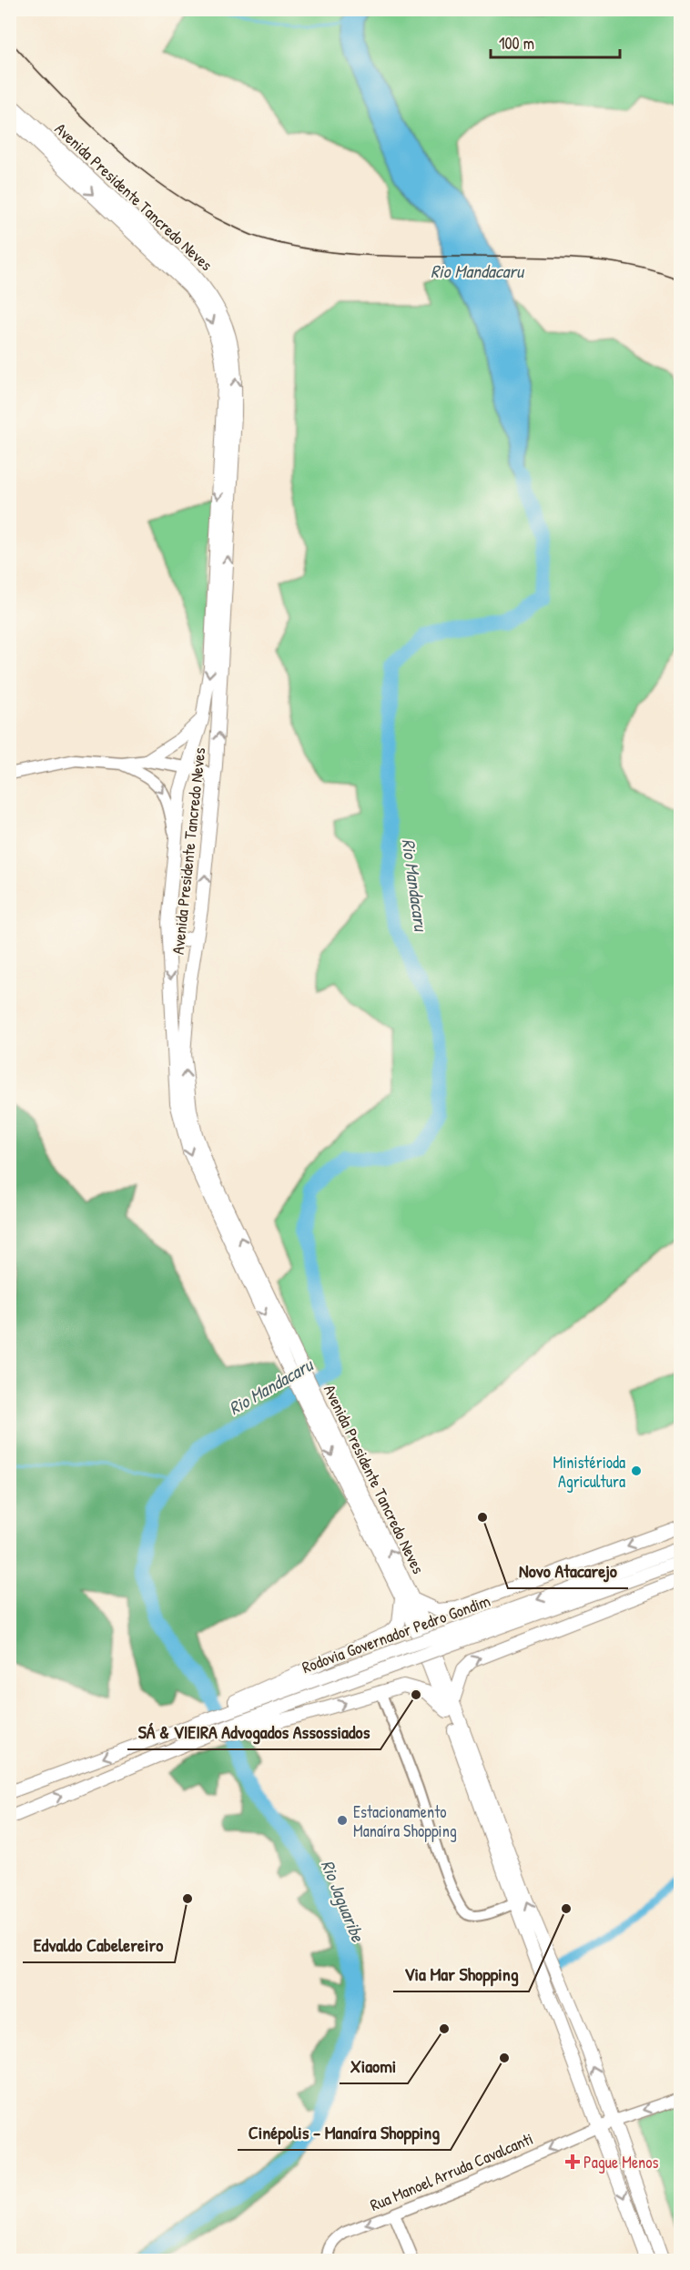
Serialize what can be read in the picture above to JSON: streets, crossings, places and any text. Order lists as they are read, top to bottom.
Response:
{
  "streets": {
    "main road": ["Avenida Presidente Tancredo Neves", "Rodovia Governador Pedro Gondim", "Rua Manoel Arruda Cavalcanti"]
  },
  "one_way": ["Rua Manoel Arruda Cavalcanti"],
  "water": ["Rio Mandacaru", "Rio Jaguaribe"],
  "places": {
    "other": [
      "Ministérioda Agricultura",
      "Novo Atacarejo",
      "SÁ & VIEIRA Advogados Assossiados",
      "Estacionamento Manaíra Shopping",
      "Edvaldo Cabelereiro",
      "Via Mar Shopping",
      "Xiaomi",
      "Cinépolis - Manaíra Shopping"
    ],
    "health": ["Pague Menos"]
  },
  "scale_bar": "100 m"
}
